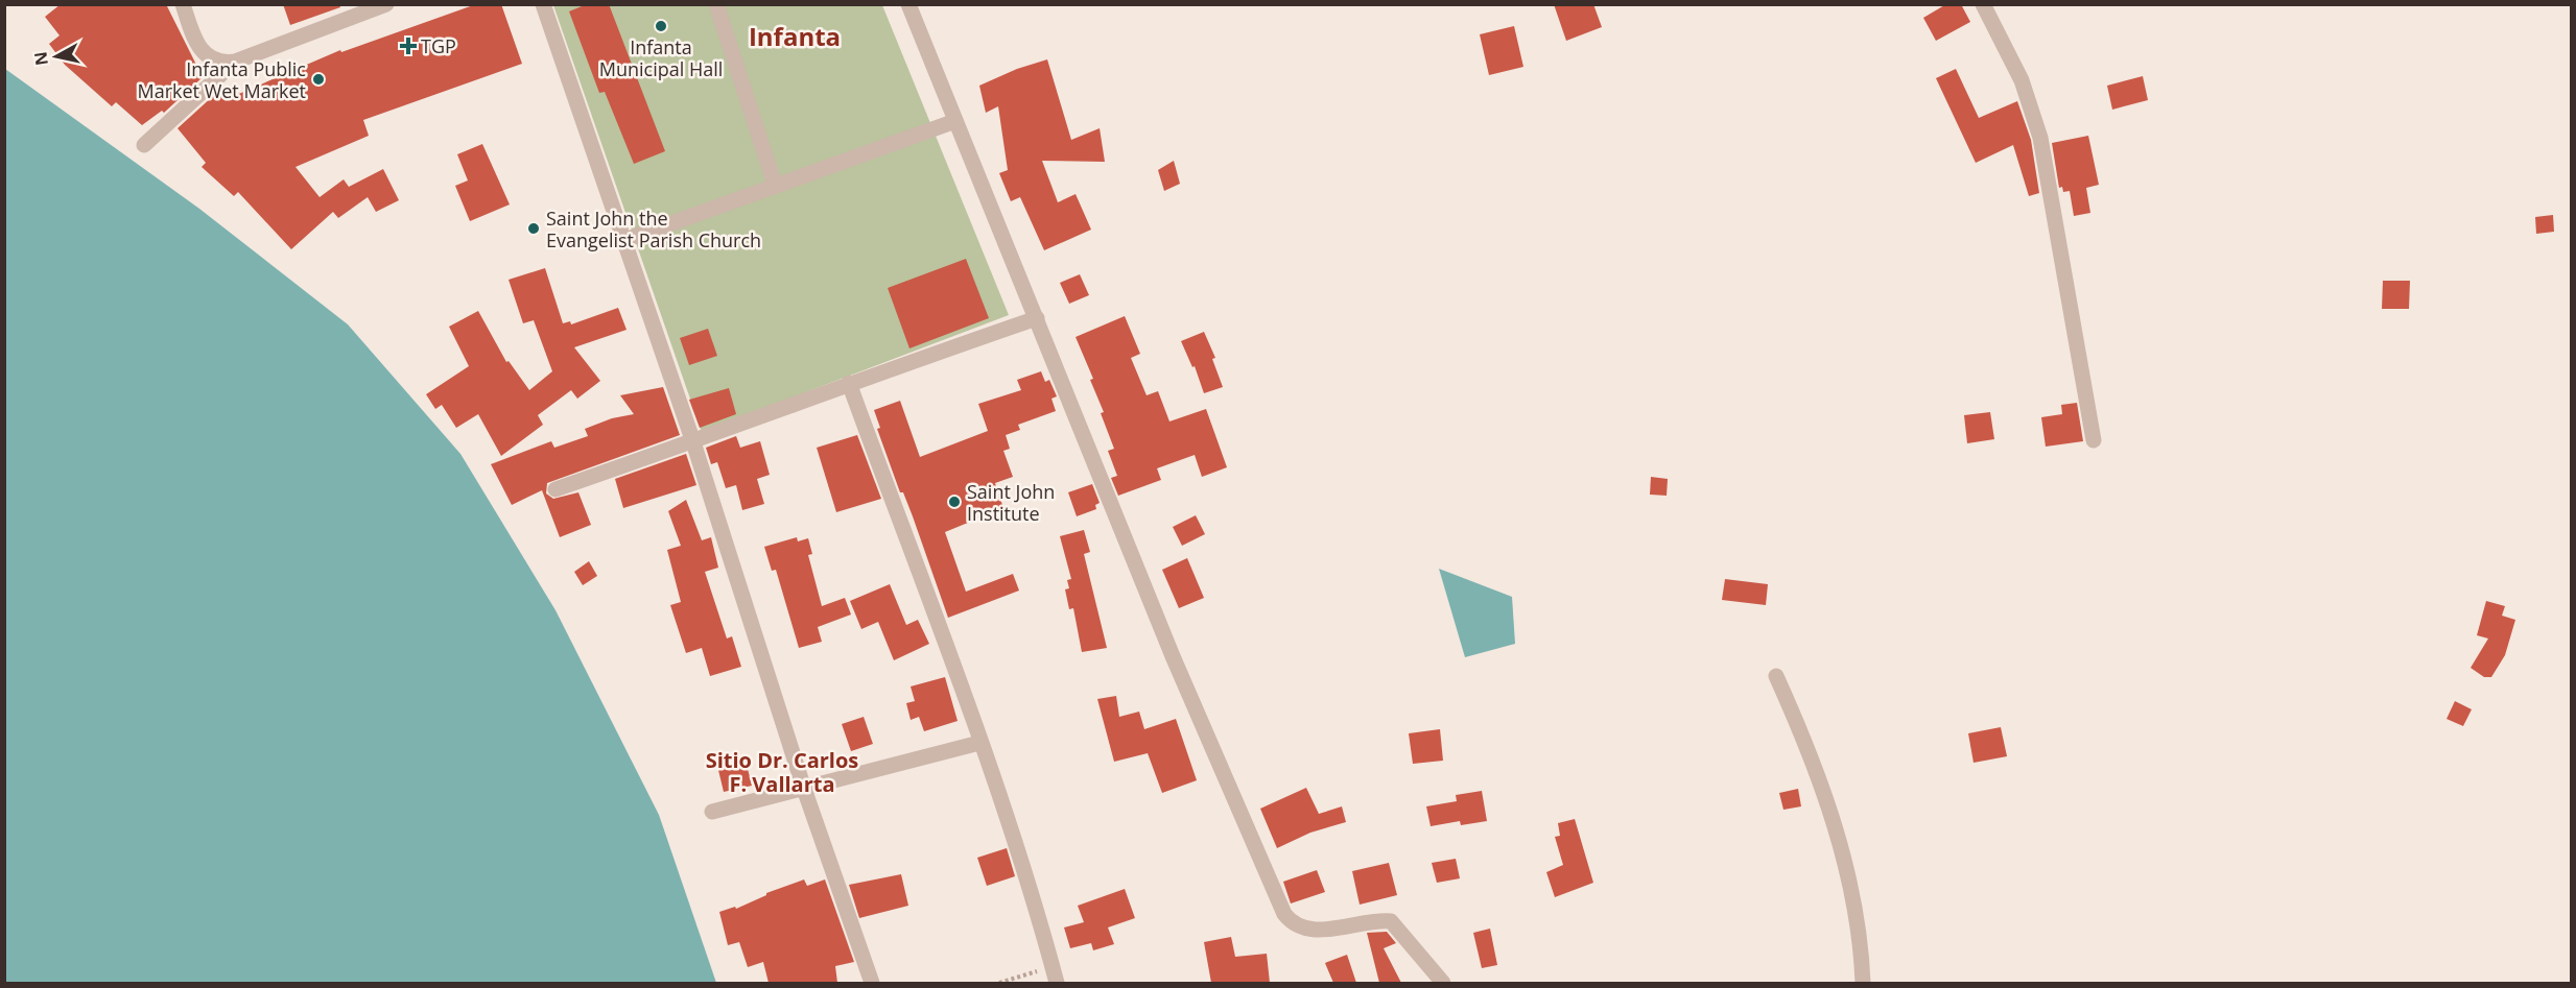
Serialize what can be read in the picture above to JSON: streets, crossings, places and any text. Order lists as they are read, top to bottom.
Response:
{
  "districts": ["Infanta", "Sitio Dr. Carlos F. Vallarta"],
  "places": {
    "other": [
      "Infanta Municipal Hall",
      "Infanta Public Market Wet Market",
      "Saint John the Evangelist Parish Church",
      "Saint John Institute"
    ],
    "health": ["TGP"]
  },
  "north": "left"
}
